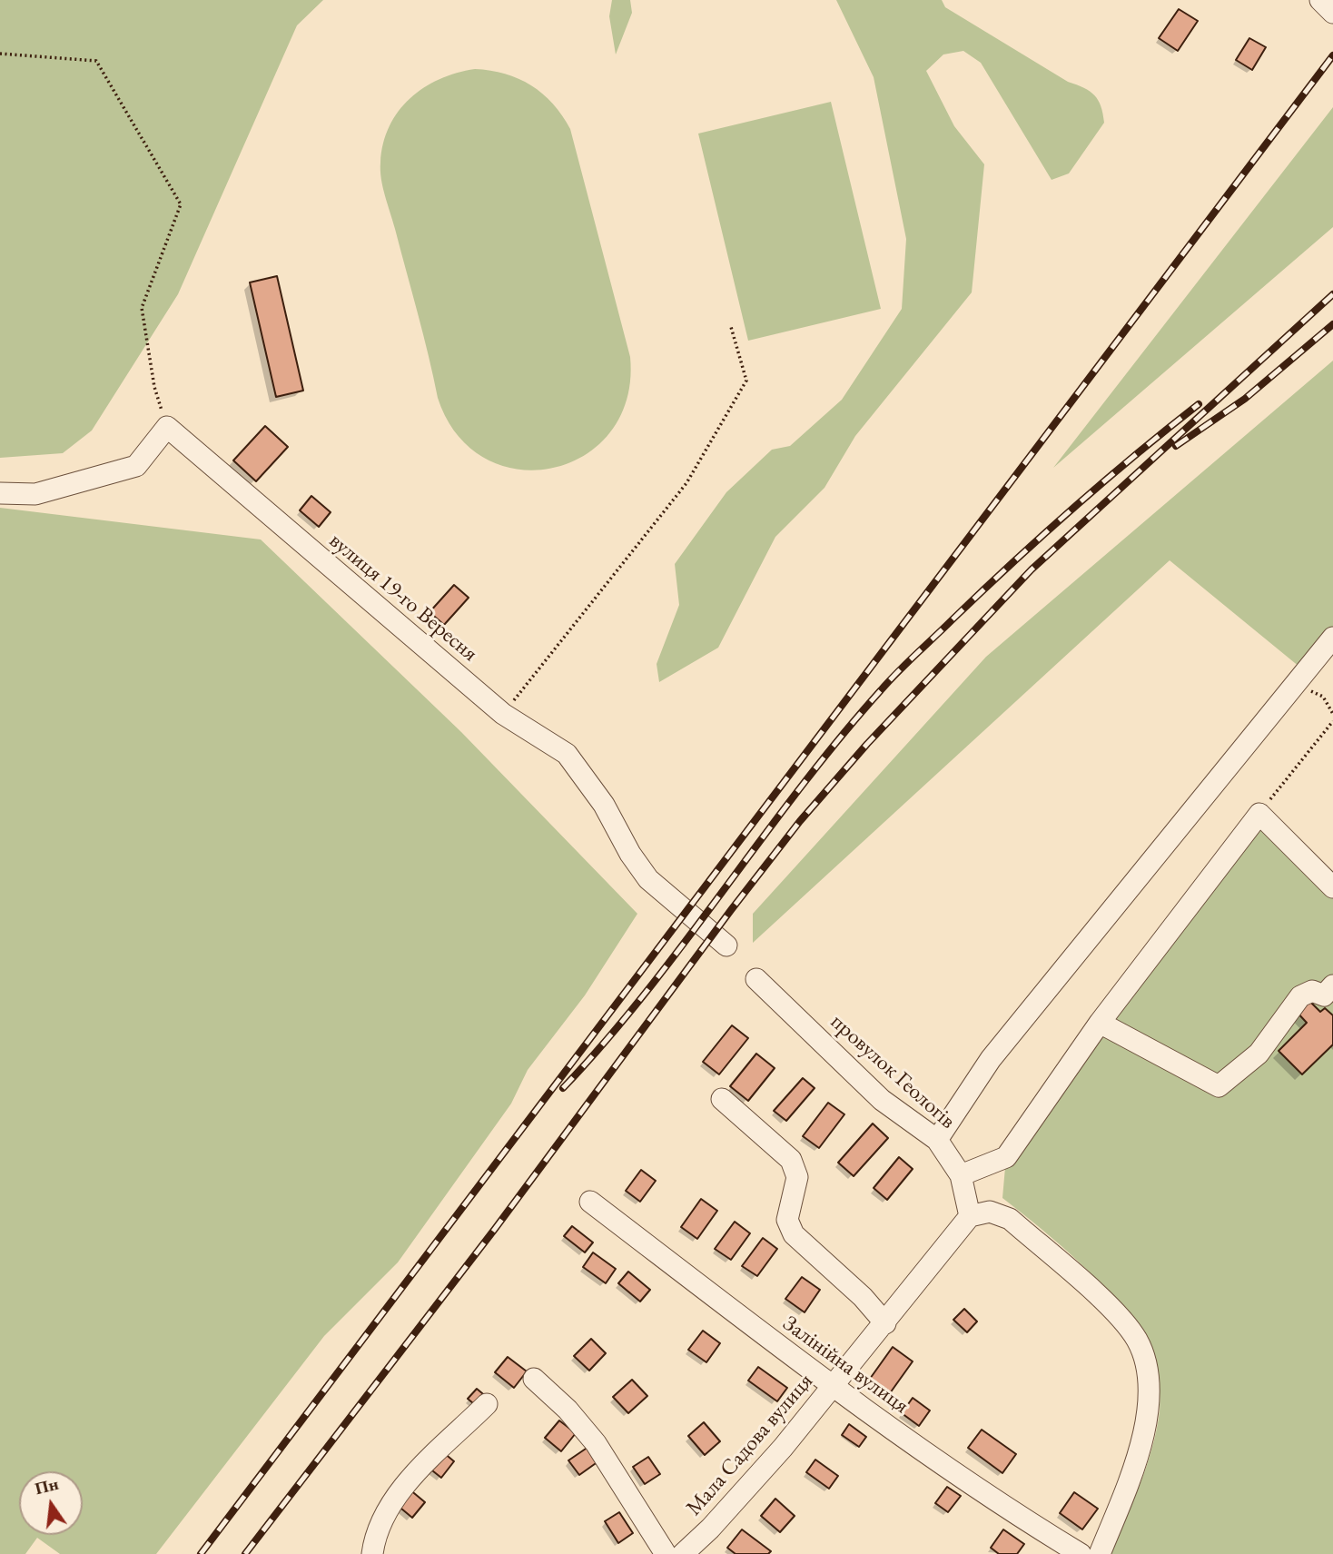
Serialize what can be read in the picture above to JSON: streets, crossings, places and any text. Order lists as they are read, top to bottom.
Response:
{
  "streets": {
    "street": [
      "вулиця 19-го Вересня",
      "провулок Геологів",
      "Залінійна вулиця",
      "Мала Садова вулиця"
    ]
  },
  "crossings": [
    ["провулок Геологів", "Мала Садова вулиця"],
    ["Залінійна вулиця", "Мала Садова вулиця"]
  ],
  "north": "top"
}
